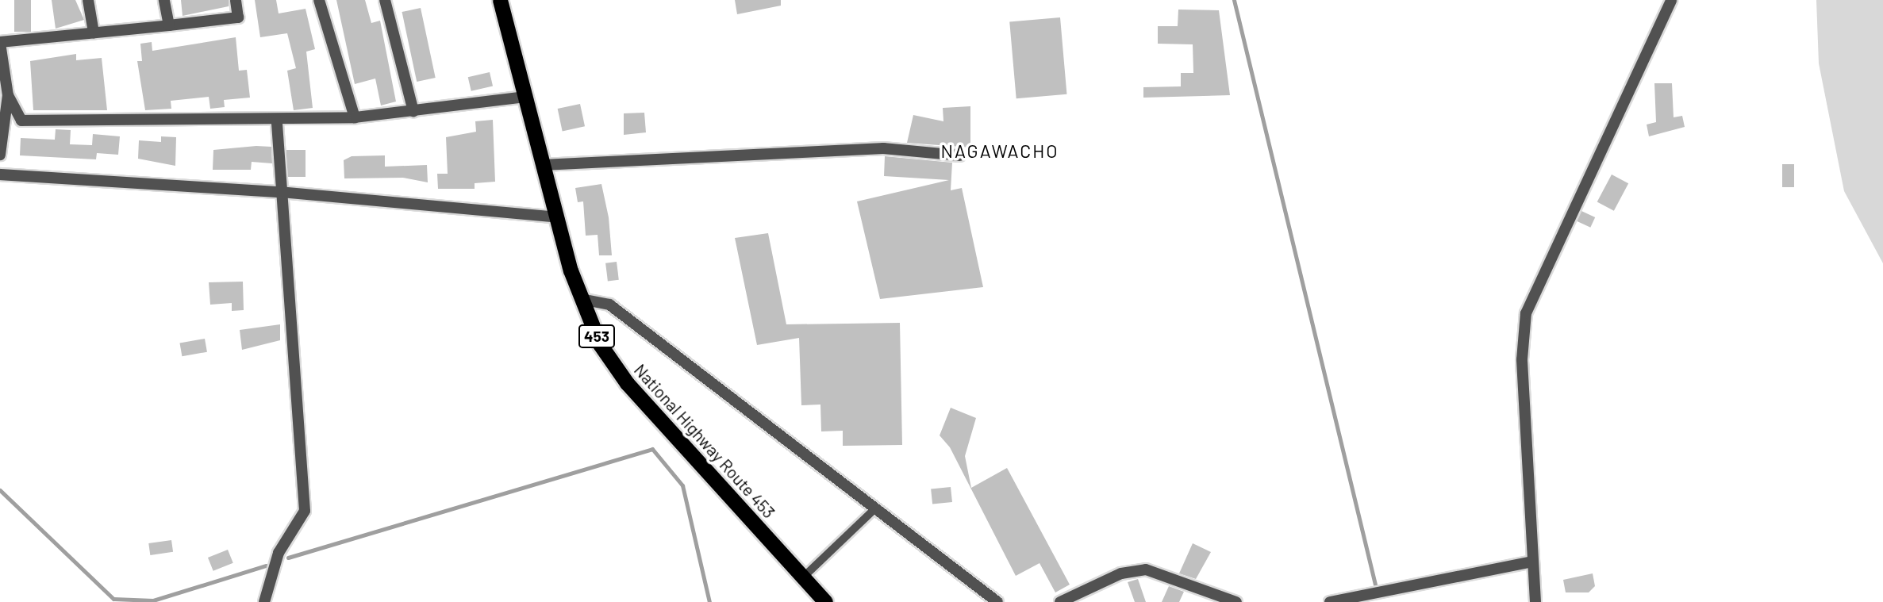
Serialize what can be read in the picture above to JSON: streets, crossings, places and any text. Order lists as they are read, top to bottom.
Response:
{
  "streets": {
    "highway": ["453", "National Highway Route 453"]
  },
  "districts": ["NAGAWACHO"]
}
